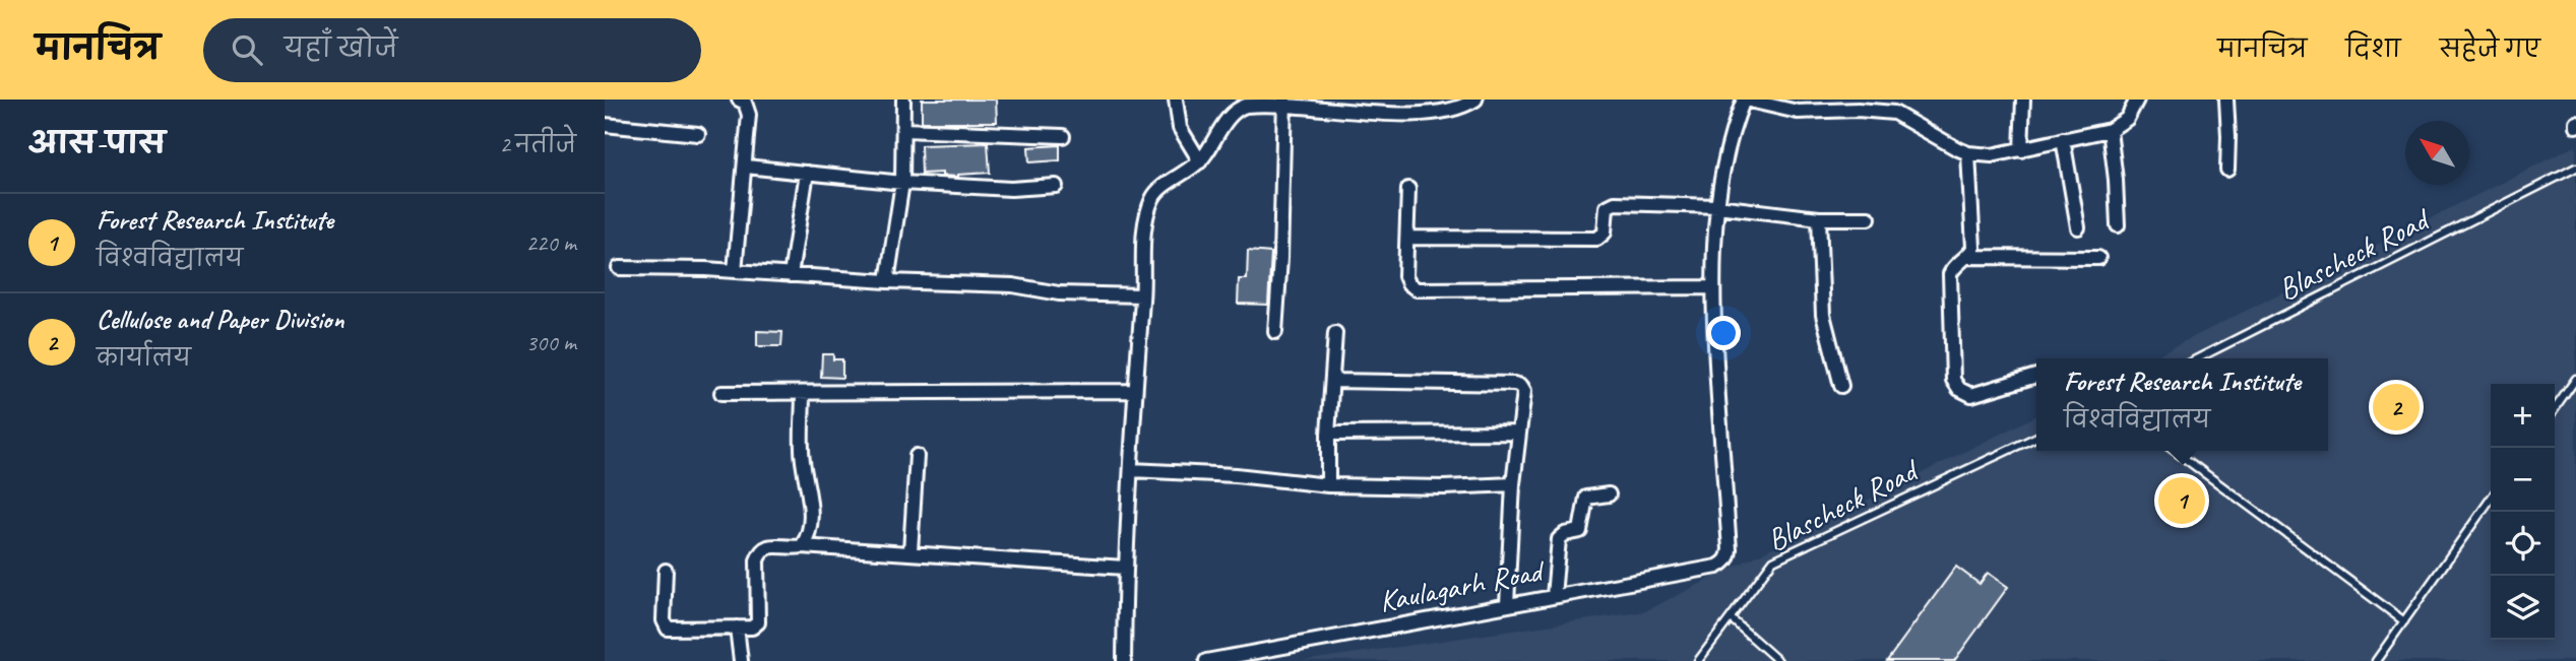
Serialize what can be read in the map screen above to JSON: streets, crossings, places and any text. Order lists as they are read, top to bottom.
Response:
{
  "streets": {
    "street": ["Kaulagarh Road"],
    "lane": ["Blascheck Road"]
  },
  "north": "top left",
  "page": {
    "header": "मानचित्र",
    "search": "यहाँ खोजें",
    "nav": ["मानचित्र", "दिशा", "सहेजे गए"],
    "heading": ["आस-पास", "2 नतीजे"],
    "list": [
      {
        "mark": "1",
        "name": "Forest Research Institute",
        "note": "विश्वविद्यालय",
        "value": "220 m"
      },
      {
        "mark": "2",
        "name": "Cellulose and Paper Division",
        "note": "कार्यालय",
        "value": "300 m"
      }
    ],
    "popup": ["Forest Research Institute", "विश्वविद्यालय"],
    "pins": ["2", "1"],
    "map_buttons": ["+", "−"]
  }
}
